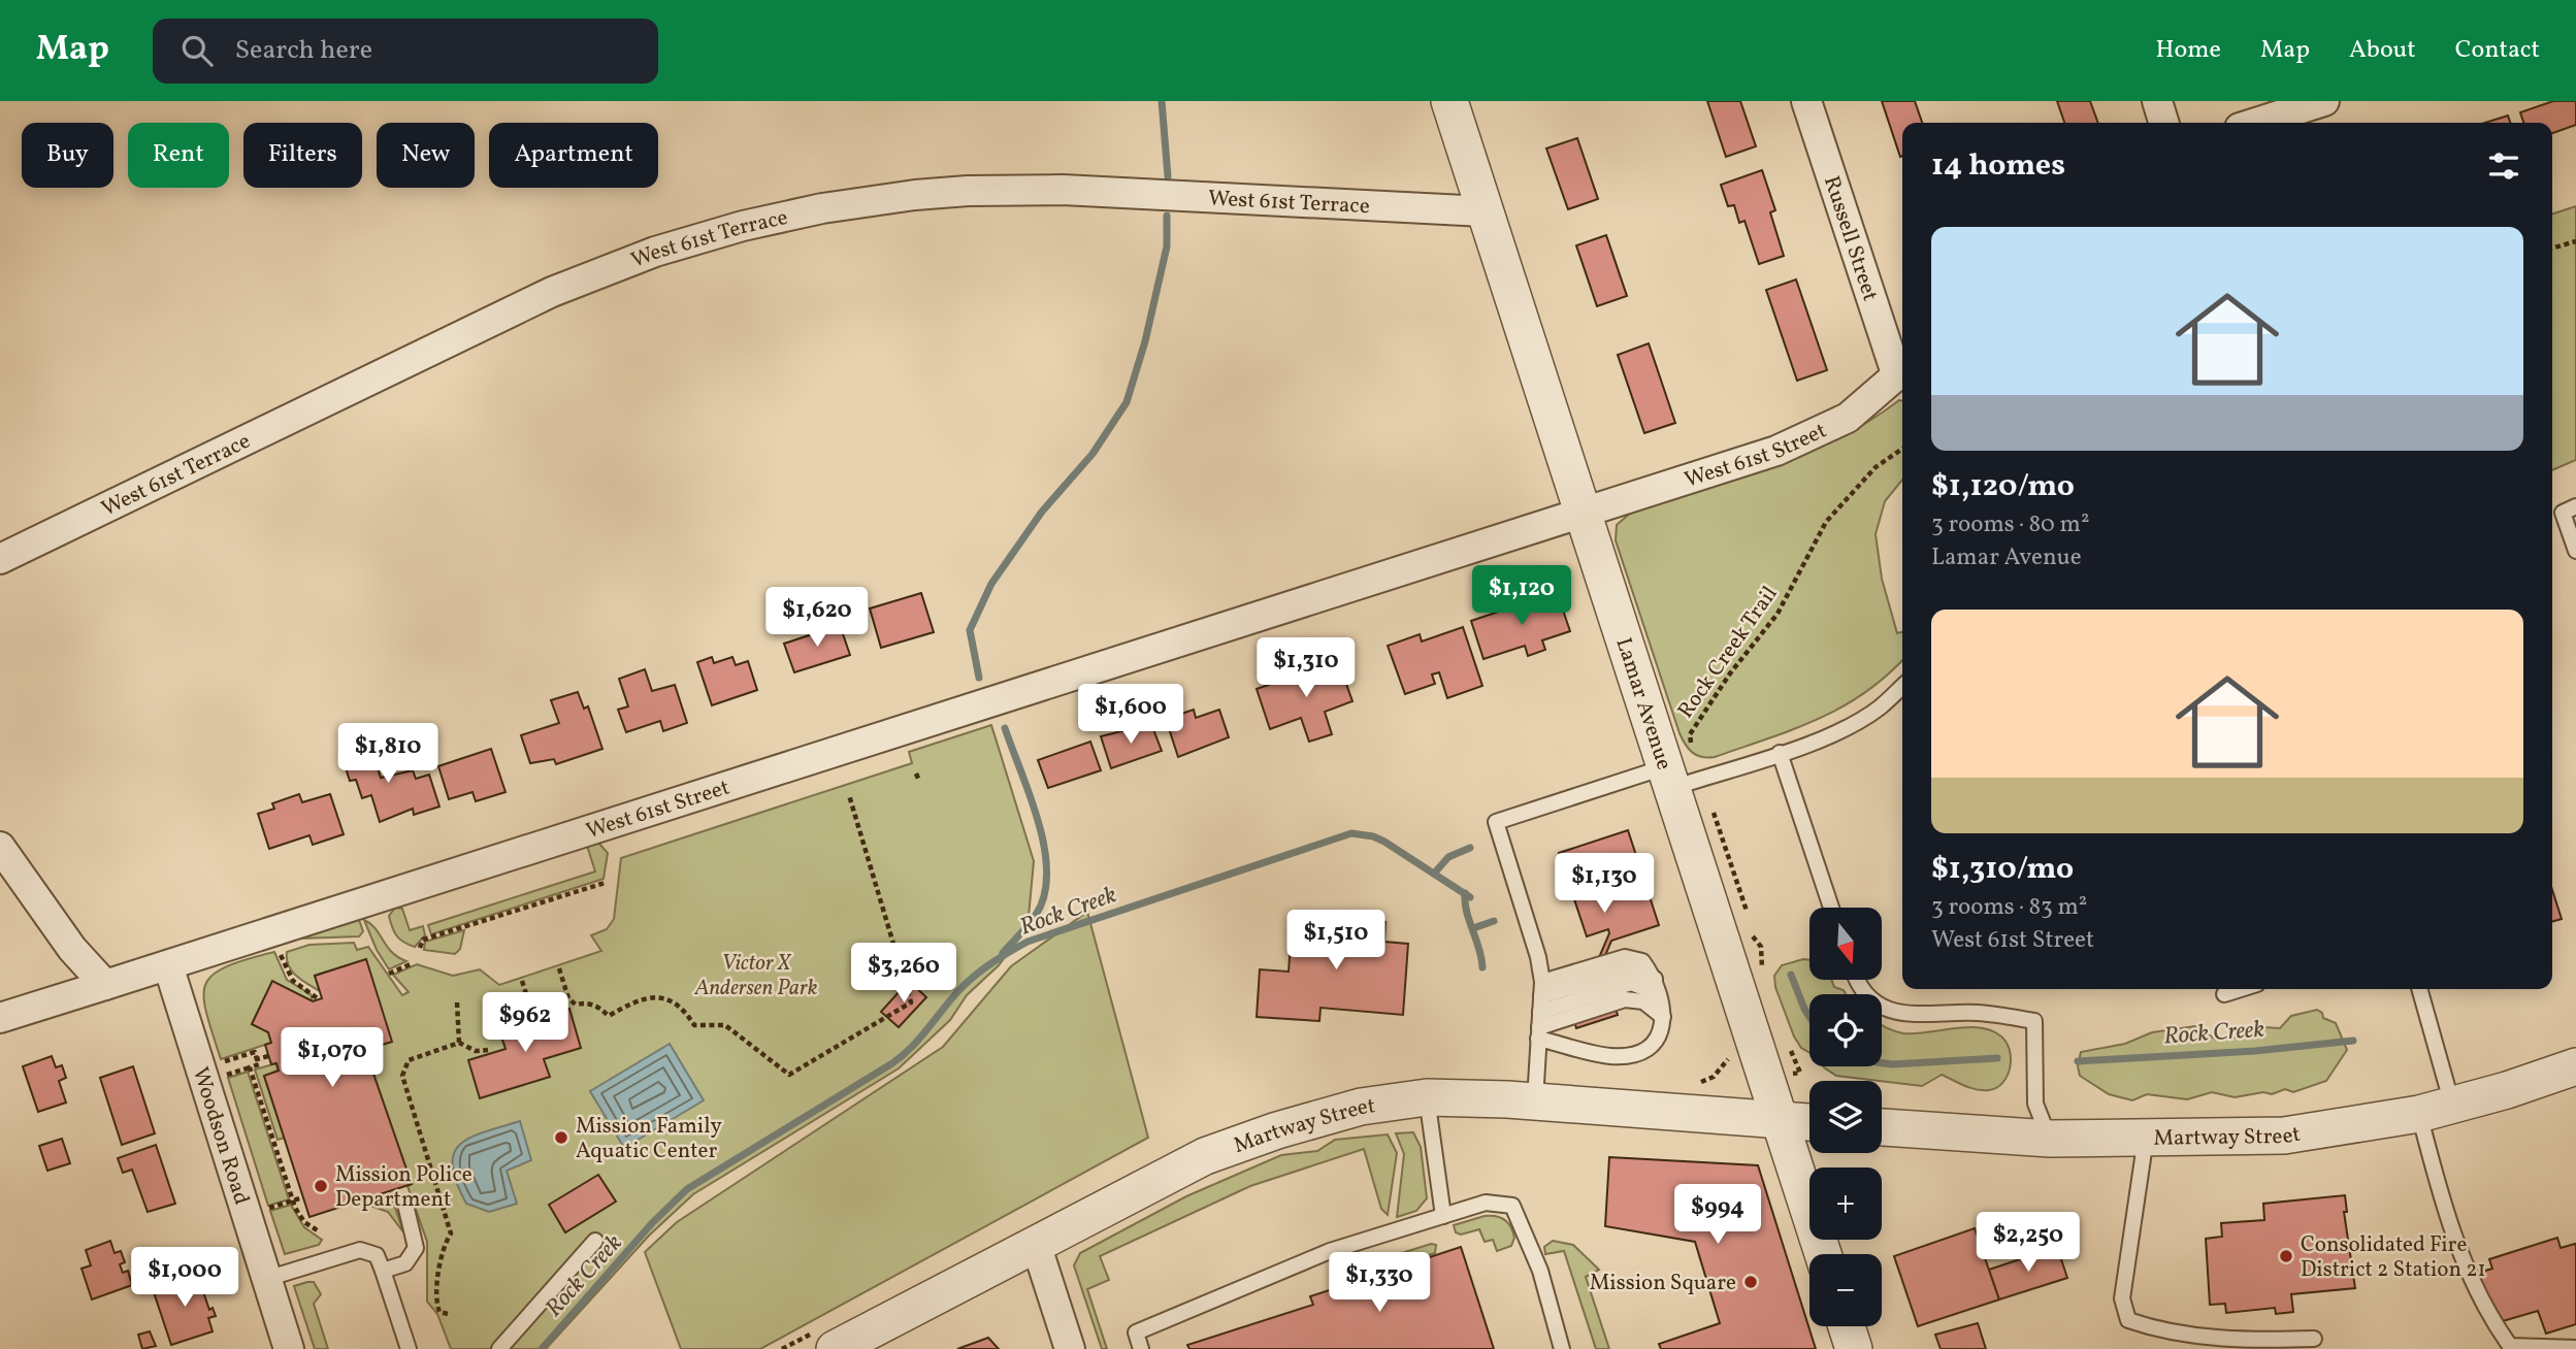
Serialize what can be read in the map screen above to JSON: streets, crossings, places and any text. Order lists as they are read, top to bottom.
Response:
{
  "streets": {
    "street": [
      "West 61st Terrace",
      "Russell Street",
      "West 61st Street",
      "Lamar Avenue",
      "Martway Street",
      "Woodson Road"
    ],
    "path": ["Rock Creek Trail"]
  },
  "crossings": [
    ["West 61st Terrace", "Lamar Avenue"],
    ["Russell Street", "West 61st Street"],
    ["West 61st Street", "Lamar Avenue"],
    ["West 61st Street", "Woodson Road"],
    ["Rock Creek Trail", "Lamar Avenue"],
    ["Lamar Avenue", "Martway Street"]
  ],
  "water": ["Rock Creek"],
  "parks": ["Victor X Andersen Park"],
  "places": [
    "Mission Family Aquatic Center",
    "Mission Police Department",
    "Consolidated Fire District 2 Station 21",
    "Mission Square"
  ],
  "north": "bottom",
  "page": {
    "header": "Map",
    "search": "Search here",
    "nav": [
      "Home",
      "Map",
      "About",
      "Contact"
    ],
    "chip": [
      "Buy",
      "Rent",
      "Filters",
      "New",
      "Apartment"
    ],
    "heading": "14 homes",
    "list": [
      {
        "name": "$1,120/mo",
        "note": "3 rooms · 80 m² · Lamar Avenue"
      },
      {
        "name": "$1,310/mo",
        "note": "3 rooms · 83 m² · West 61st Street"
      }
    ],
    "price": [
      "$1,120",
      "$1,620",
      "$1,310",
      "$1,600",
      "$1,810",
      "$1,130",
      "$1,510",
      "$3,260",
      "$962",
      "$1,070",
      "$994",
      "$2,250",
      "$1,000",
      "$1,330"
    ],
    "map_buttons": ["+", "−"]
  }
}
